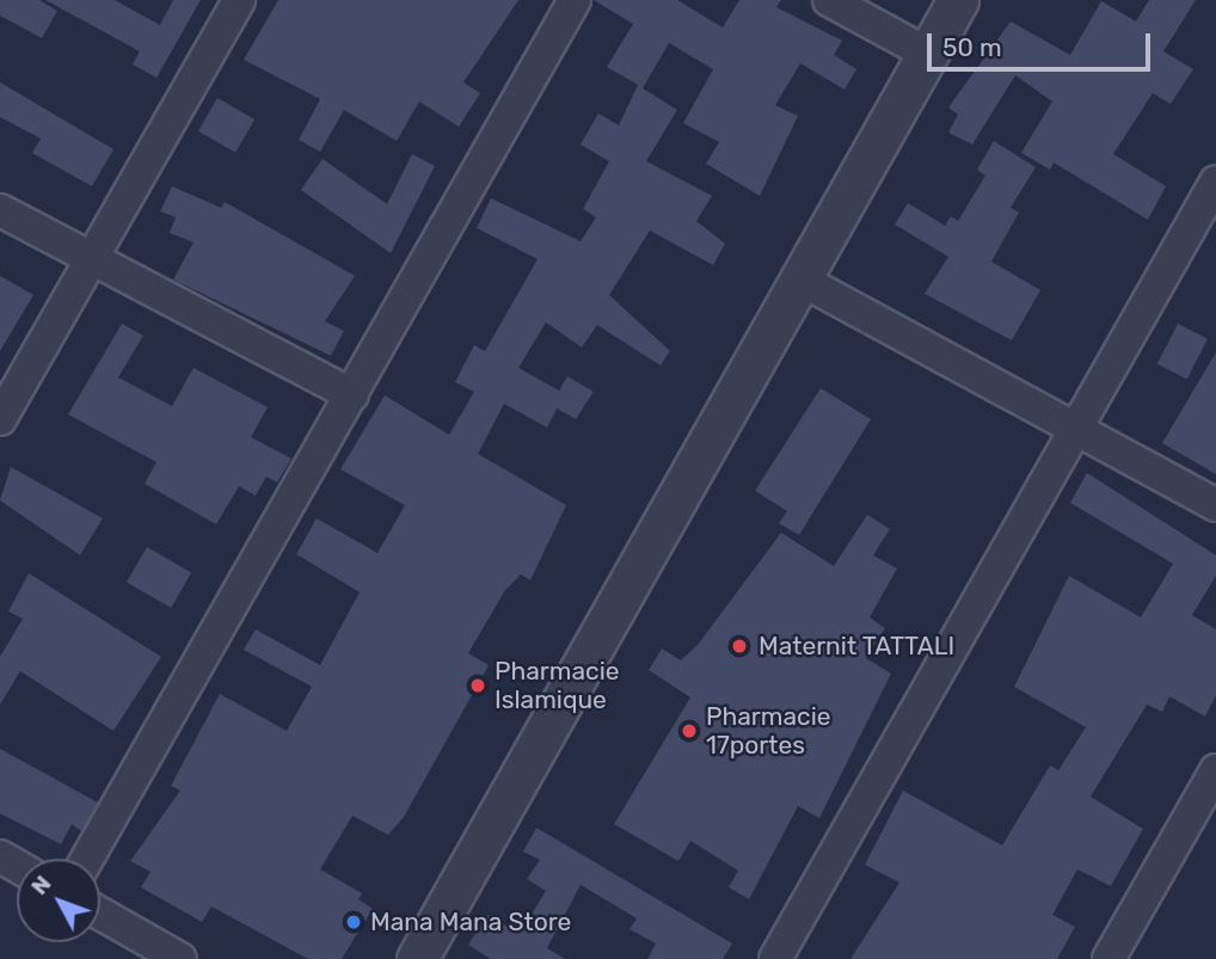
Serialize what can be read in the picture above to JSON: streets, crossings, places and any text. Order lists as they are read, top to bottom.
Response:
{
  "places": [
    "Maternit TATTALI",
    "Pharmacie Islamique",
    "Pharmacie 17portes",
    "Mana Mana Store"
  ],
  "scale_bar": "50 m",
  "north": "top left"
}
